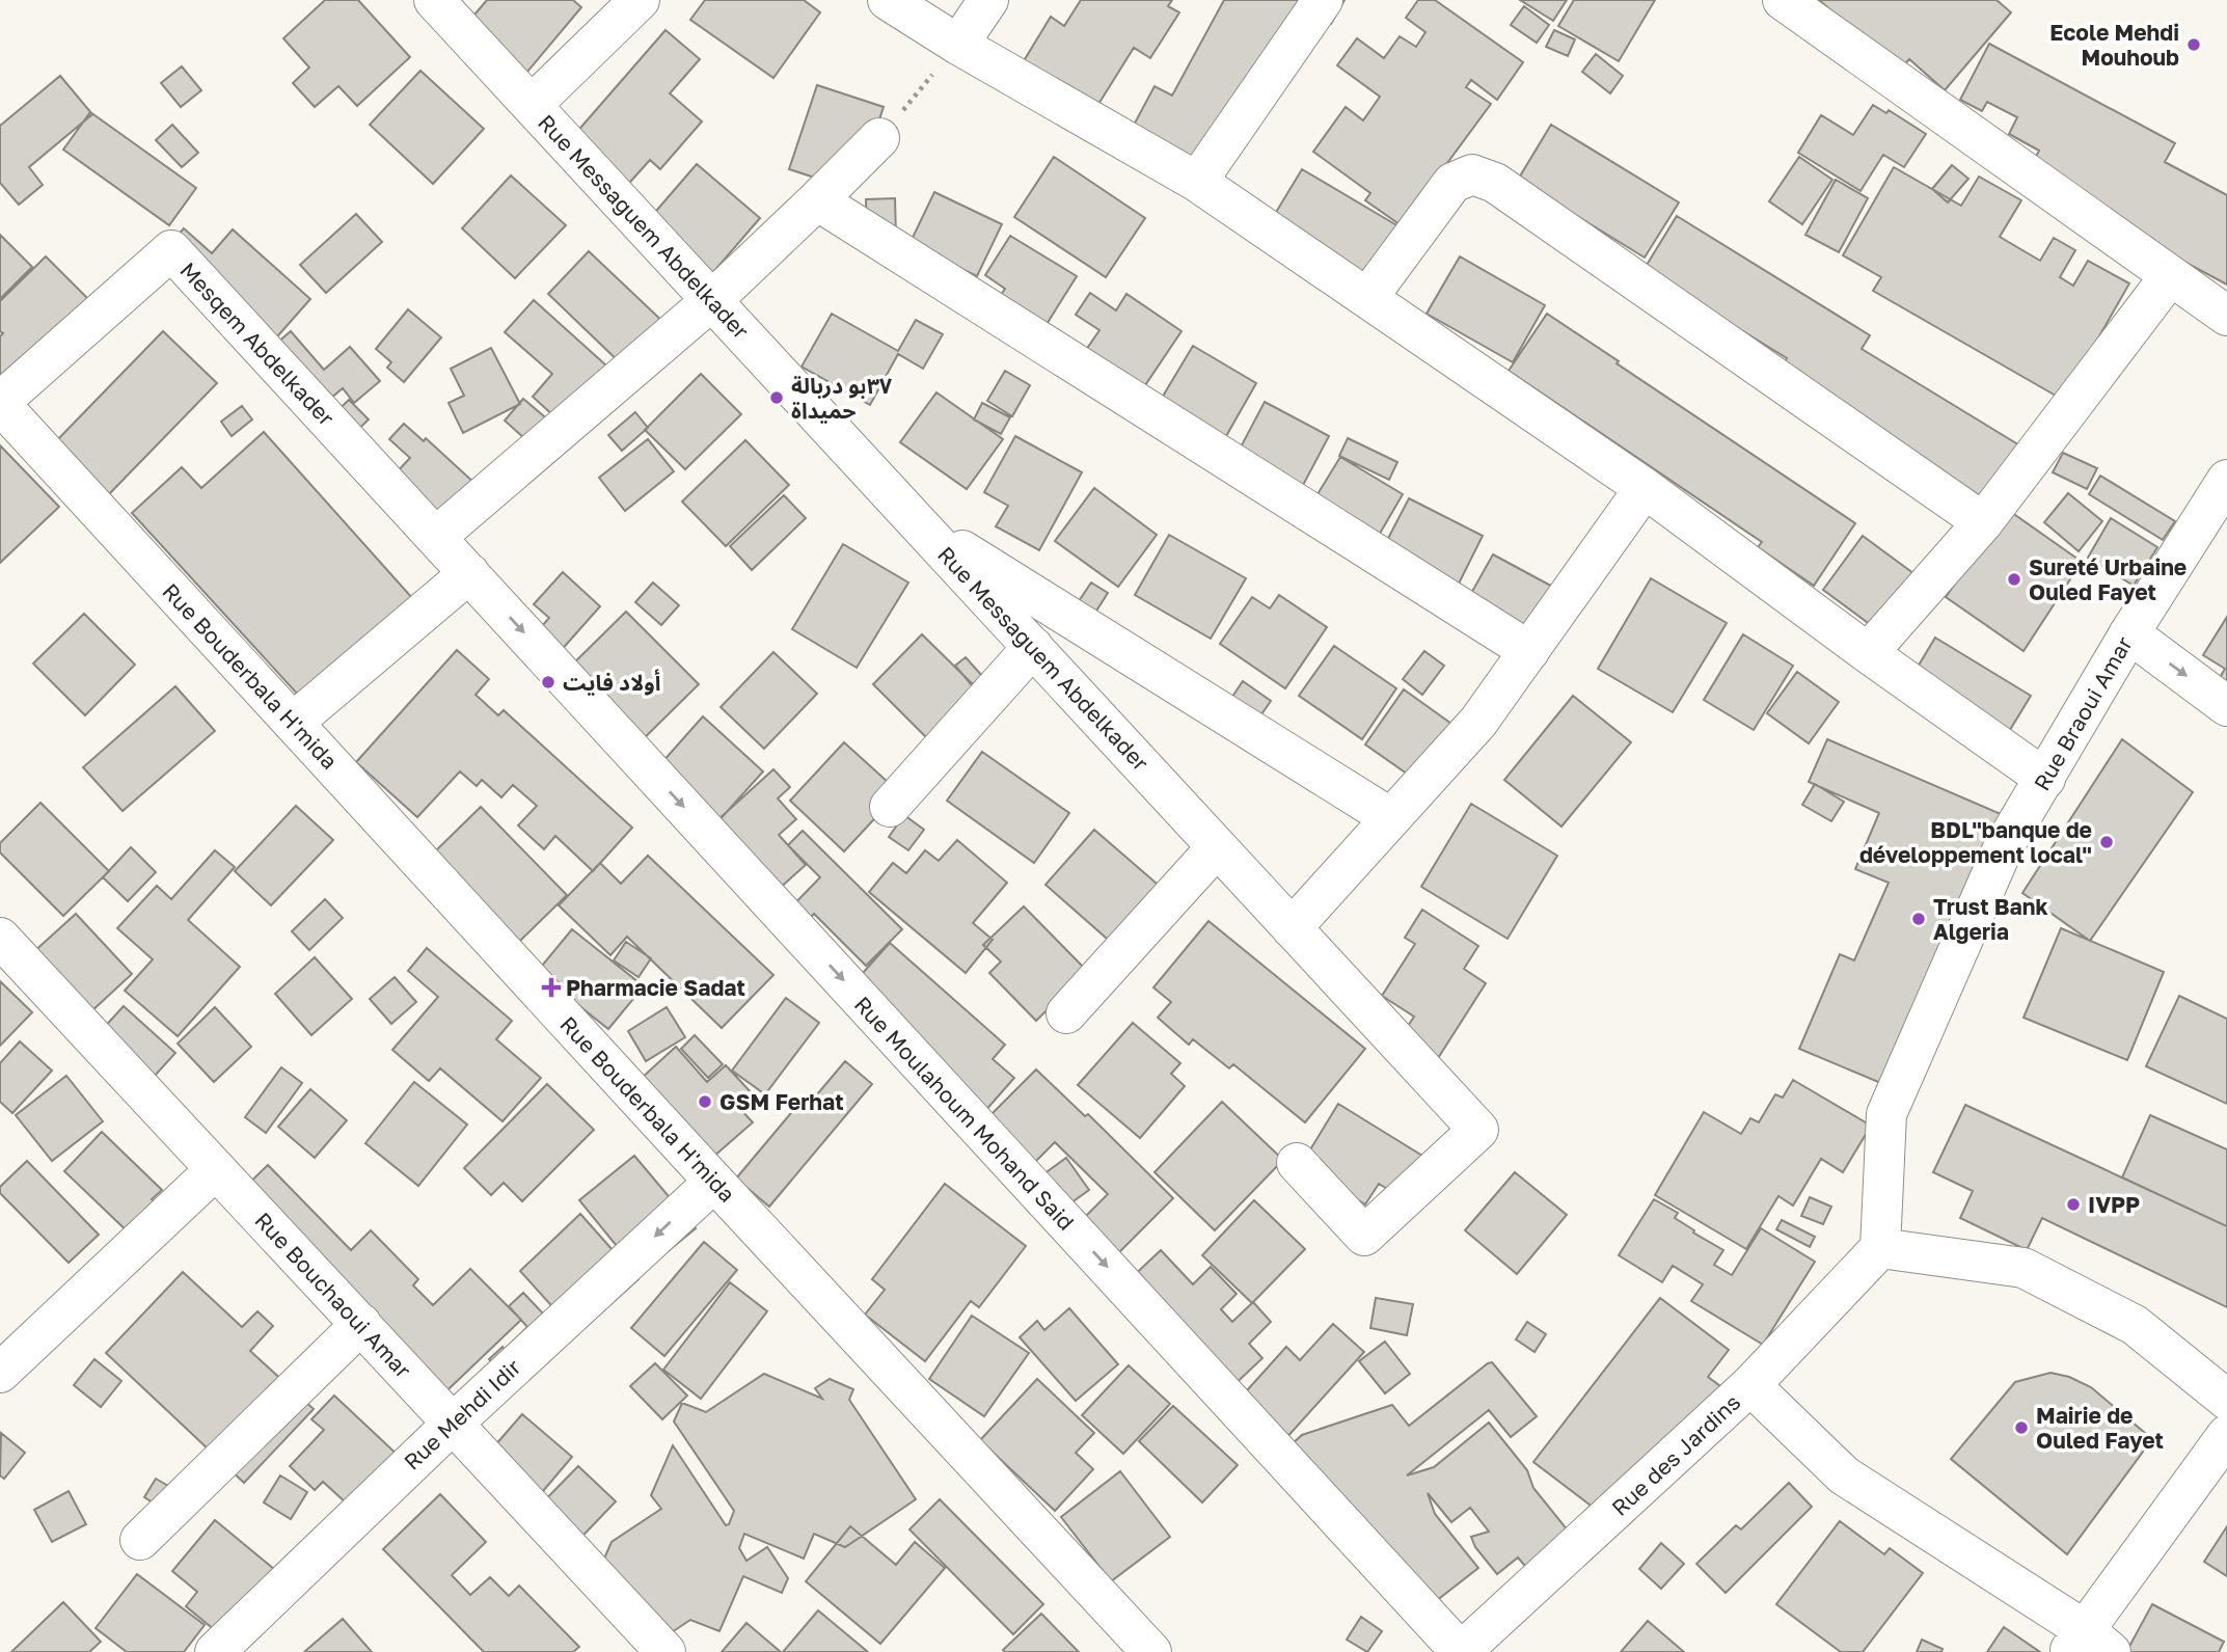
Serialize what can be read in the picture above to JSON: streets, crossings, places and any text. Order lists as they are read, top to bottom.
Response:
{
  "streets": {
    "street": [
      "Rue Messaguem Abdelkader",
      "Mesqem Abdelkader",
      "Rue Bouderbala H'mida",
      "Rue Braoui Amar",
      "Rue Moulahoum Mohand Said",
      "Rue Bouchaoui Amar",
      "Rue Mehdi Idir",
      "Rue des Jardins"
    ]
  },
  "crossings": [
    ["Mesqem Abdelkader", "Rue Bouderbala H'mida"],
    ["Mesqem Abdelkader", "Rue Moulahoum Mohand Said"],
    ["Rue Bouderbala H'mida", "Rue Mehdi Idir"],
    ["Rue Braoui Amar", "Rue des Jardins"],
    ["Rue Moulahoum Mohand Said", "Rue des Jardins"],
    ["Rue Bouchaoui Amar", "Rue Mehdi Idir"]
  ],
  "one_way": ["Rue Moulahoum Mohand Said", "Rue Mehdi Idir"],
  "places": {
    "other": [
      "Ecole Mehdi Mouhoub",
      "٣٧بو دربالة حميداة",
      "Sureté Urbaine Ouled Fayet",
      "أولاد فايت",
      "BDL\"banque de développement local\"",
      "Trust Bank Algeria",
      "GSM Ferhat",
      "IVPP",
      "Mairie de Ouled Fayet"
    ],
    "health": ["Pharmacie Sadat"]
  }
}
